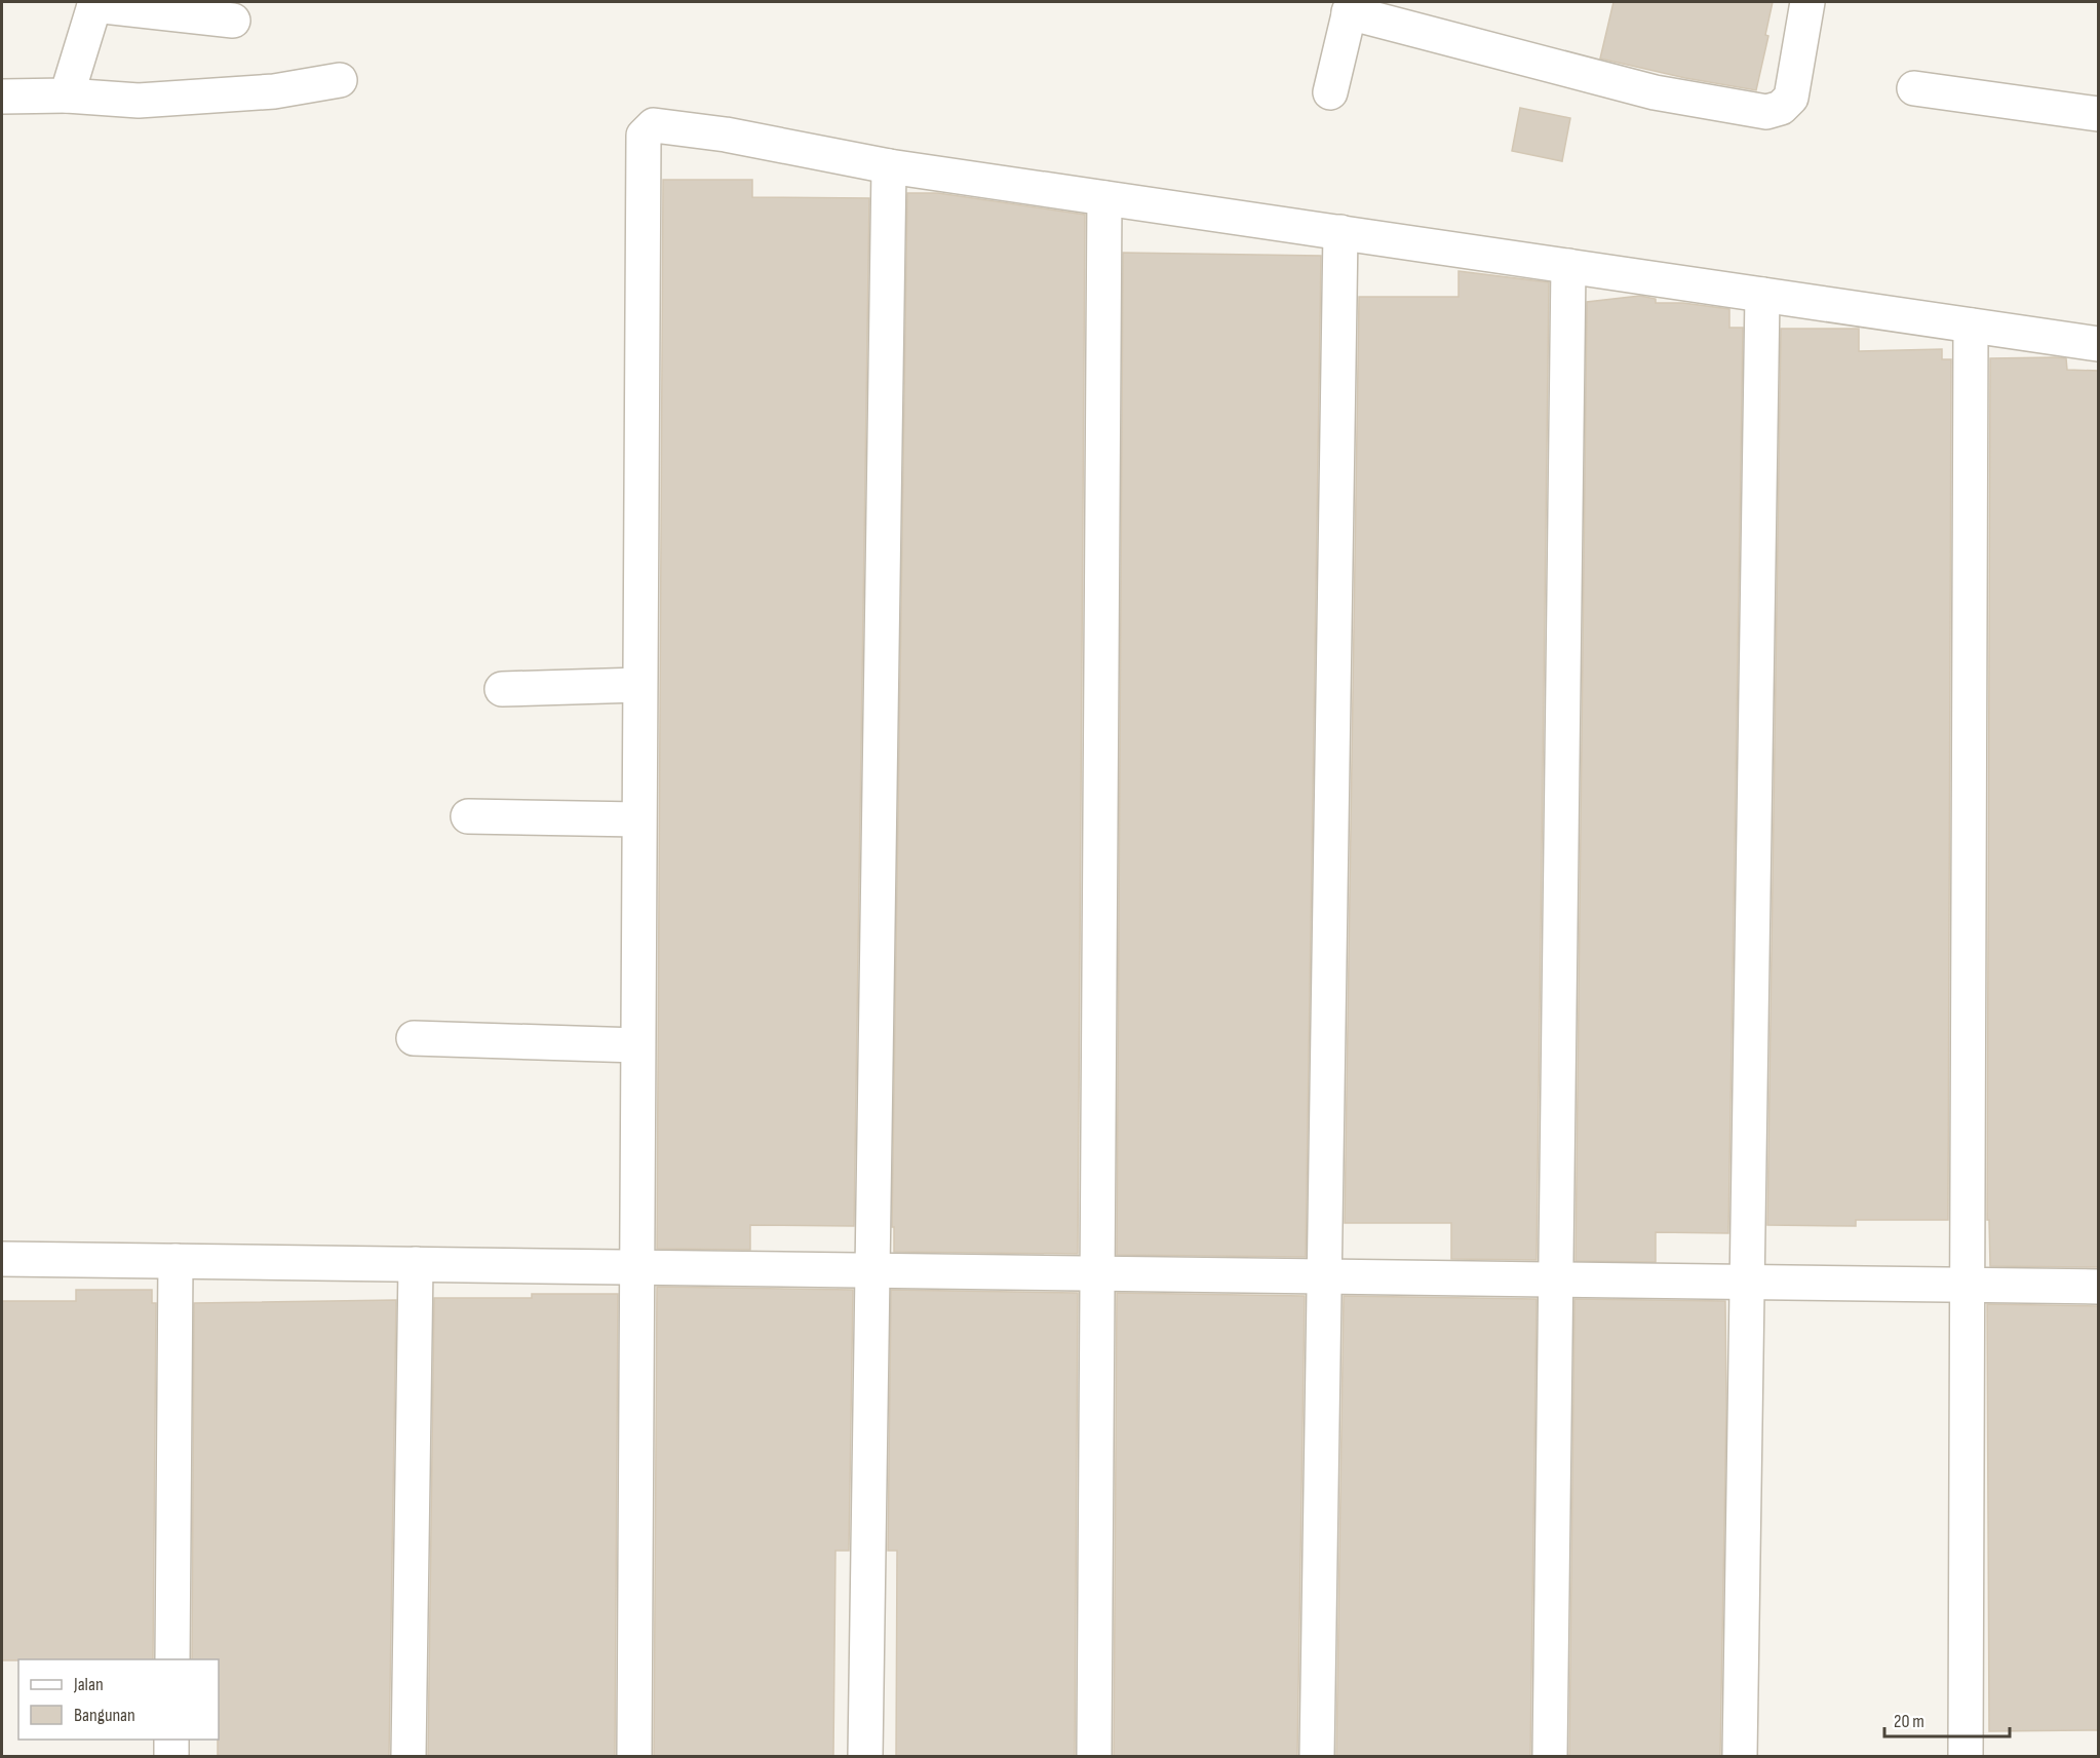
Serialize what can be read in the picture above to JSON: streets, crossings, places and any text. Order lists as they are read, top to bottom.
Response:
{
  "legend": ["Jalan", "Bangunan"],
  "scale_bar": "20 m"
}
